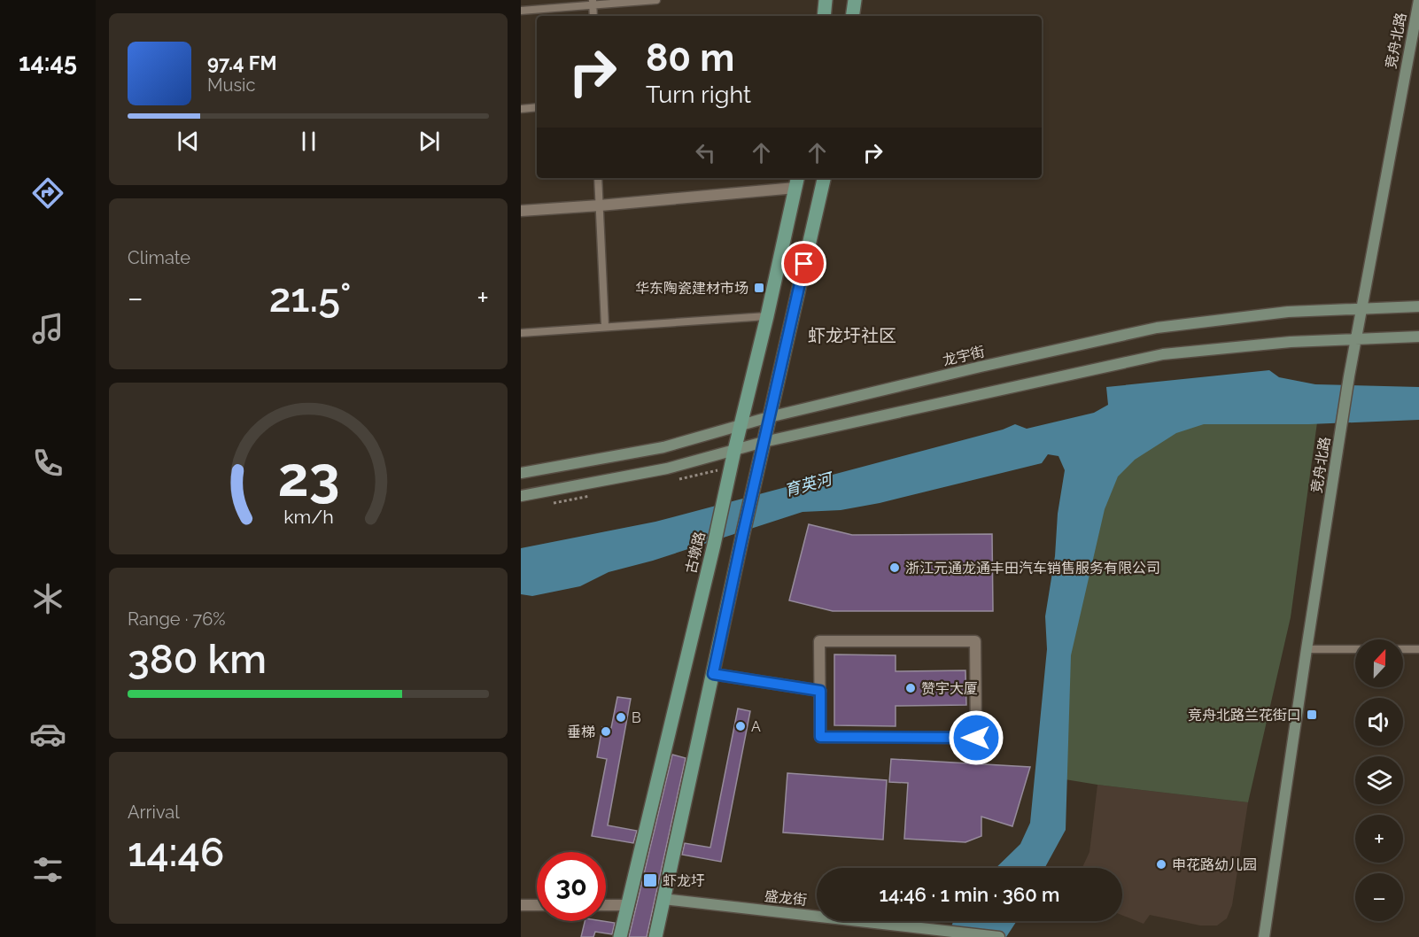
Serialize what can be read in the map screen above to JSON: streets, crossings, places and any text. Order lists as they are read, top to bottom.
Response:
{
  "streets": {
    "main road": ["古墩路"],
    "street": ["竞舟北路", "龙宇街", "盛龙街"]
  },
  "crossings": [
    ["竞舟北路", "龙宇街"],
    ["龙宇街", "古墩路"]
  ],
  "districts": ["虾龙圩社区"],
  "water": ["育英河"],
  "places": {
    "transit": ["华东陶瓷建材市场", "竞舟北路兰花街口", "虾龙圩"],
    "other": [
      "浙江元通龙通丰田汽车销售服务有限公司",
      "赞宇大厦",
      "B",
      "A",
      "垂梯",
      "申花路幼儿园"
    ]
  },
  "north": "top",
  "page": {
    "tabs": "14:45",
    "turn": ["80 m", "Turn right"],
    "song": ["97.4 FM", "Music"],
    "tile": [
      "Climate",
      ["Range · 76%", "380 km"],
      ["Arrival", "14:46"]
    ],
    "heat": ["−", "21.5°", "+"],
    "map_buttons": ["+", "−"],
    "limit": "30",
    "trip": "14:46 · 1 min · 360 m",
    "gauge": ["23", "km/h"]
  }
}
